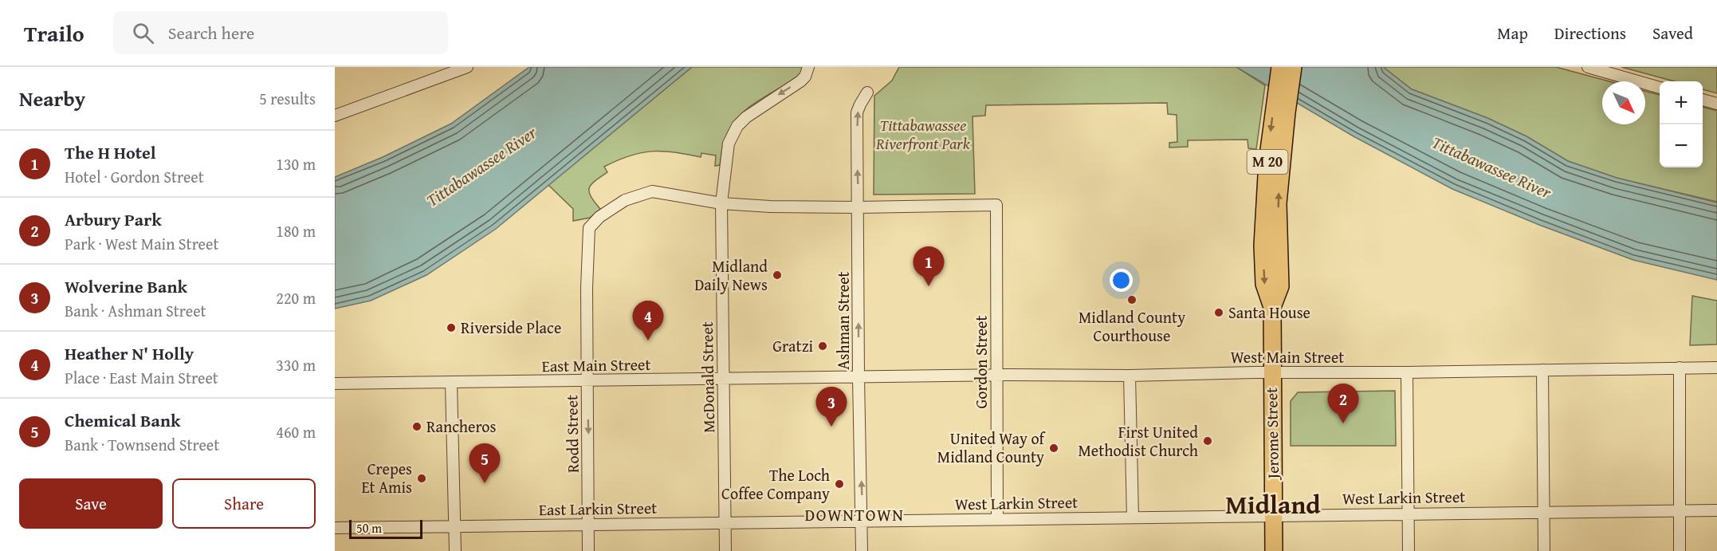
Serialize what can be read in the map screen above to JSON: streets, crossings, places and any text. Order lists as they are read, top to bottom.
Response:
{
  "streets": {
    "highway": ["M 20", "Jerome Street"],
    "street": [
      "Ashman Street",
      "West Main Street",
      "Gordon Street",
      "East Main Street",
      "McDonald Street",
      "Rodd Street",
      "West Larkin Street",
      "East Larkin Street"
    ]
  },
  "crossings": [
    ["M 20", "West Main Street"],
    ["M 20", "Jerome Street"],
    ["Ashman Street", "West Main Street"],
    ["Ashman Street", "East Main Street"],
    ["Ashman Street", "Rodd Street"],
    ["Ashman Street", "West Larkin Street"],
    ["Ashman Street", "East Larkin Street"],
    ["West Main Street", "Gordon Street"],
    ["West Main Street", "East Main Street"],
    ["West Main Street", "Jerome Street"],
    ["Gordon Street", "Rodd Street"],
    ["Gordon Street", "West Larkin Street"],
    ["East Main Street", "McDonald Street"],
    ["East Main Street", "Rodd Street"],
    ["McDonald Street", "Rodd Street"],
    ["McDonald Street", "East Larkin Street"],
    ["Jerome Street", "West Larkin Street"],
    ["Rodd Street", "East Larkin Street"],
    ["West Larkin Street", "East Larkin Street"]
  ],
  "one_way": ["Ashman Street"],
  "districts": ["Midland", "DOWNTOWN"],
  "water": ["Tittabawassee River"],
  "parks": ["Tittabawassee Riverfront Park"],
  "places": [
    "Midland Daily News",
    "Midland County Courthouse",
    "Santa House",
    "Riverside Place",
    "Gratzi",
    "Rancheros",
    "First United Methodist Church",
    "United Way of Midland County",
    "Crepes Et Amis",
    "The Loch Coffee Company"
  ],
  "scale_bar": "50 m",
  "north": "bottom right",
  "page": {
    "header": "Trailo",
    "search": "Search here",
    "nav": ["Map", "Directions", "Saved"],
    "heading": ["Nearby", "5 results"],
    "map_buttons": ["+", "−"],
    "list": [
      {
        "mark": "1",
        "name": "The H Hotel",
        "note": "Hotel · Gordon Street",
        "value": "130 m"
      },
      {
        "mark": "2",
        "name": "Arbury Park",
        "note": "Park · West Main Street",
        "value": "180 m"
      },
      {
        "mark": "3",
        "name": "Wolverine Bank",
        "note": "Bank · Ashman Street",
        "value": "220 m"
      },
      {
        "mark": "4",
        "name": "Heather N' Holly",
        "note": "Place · East Main Street",
        "value": "330 m"
      },
      {
        "mark": "5",
        "name": "Chemical Bank",
        "note": "Bank · Townsend Street",
        "value": "460 m"
      }
    ],
    "pins": [
      "1",
      "4",
      "2",
      "3",
      "5"
    ],
    "buttons": ["Save", "Share"],
    "scale": "50 m"
  }
}
